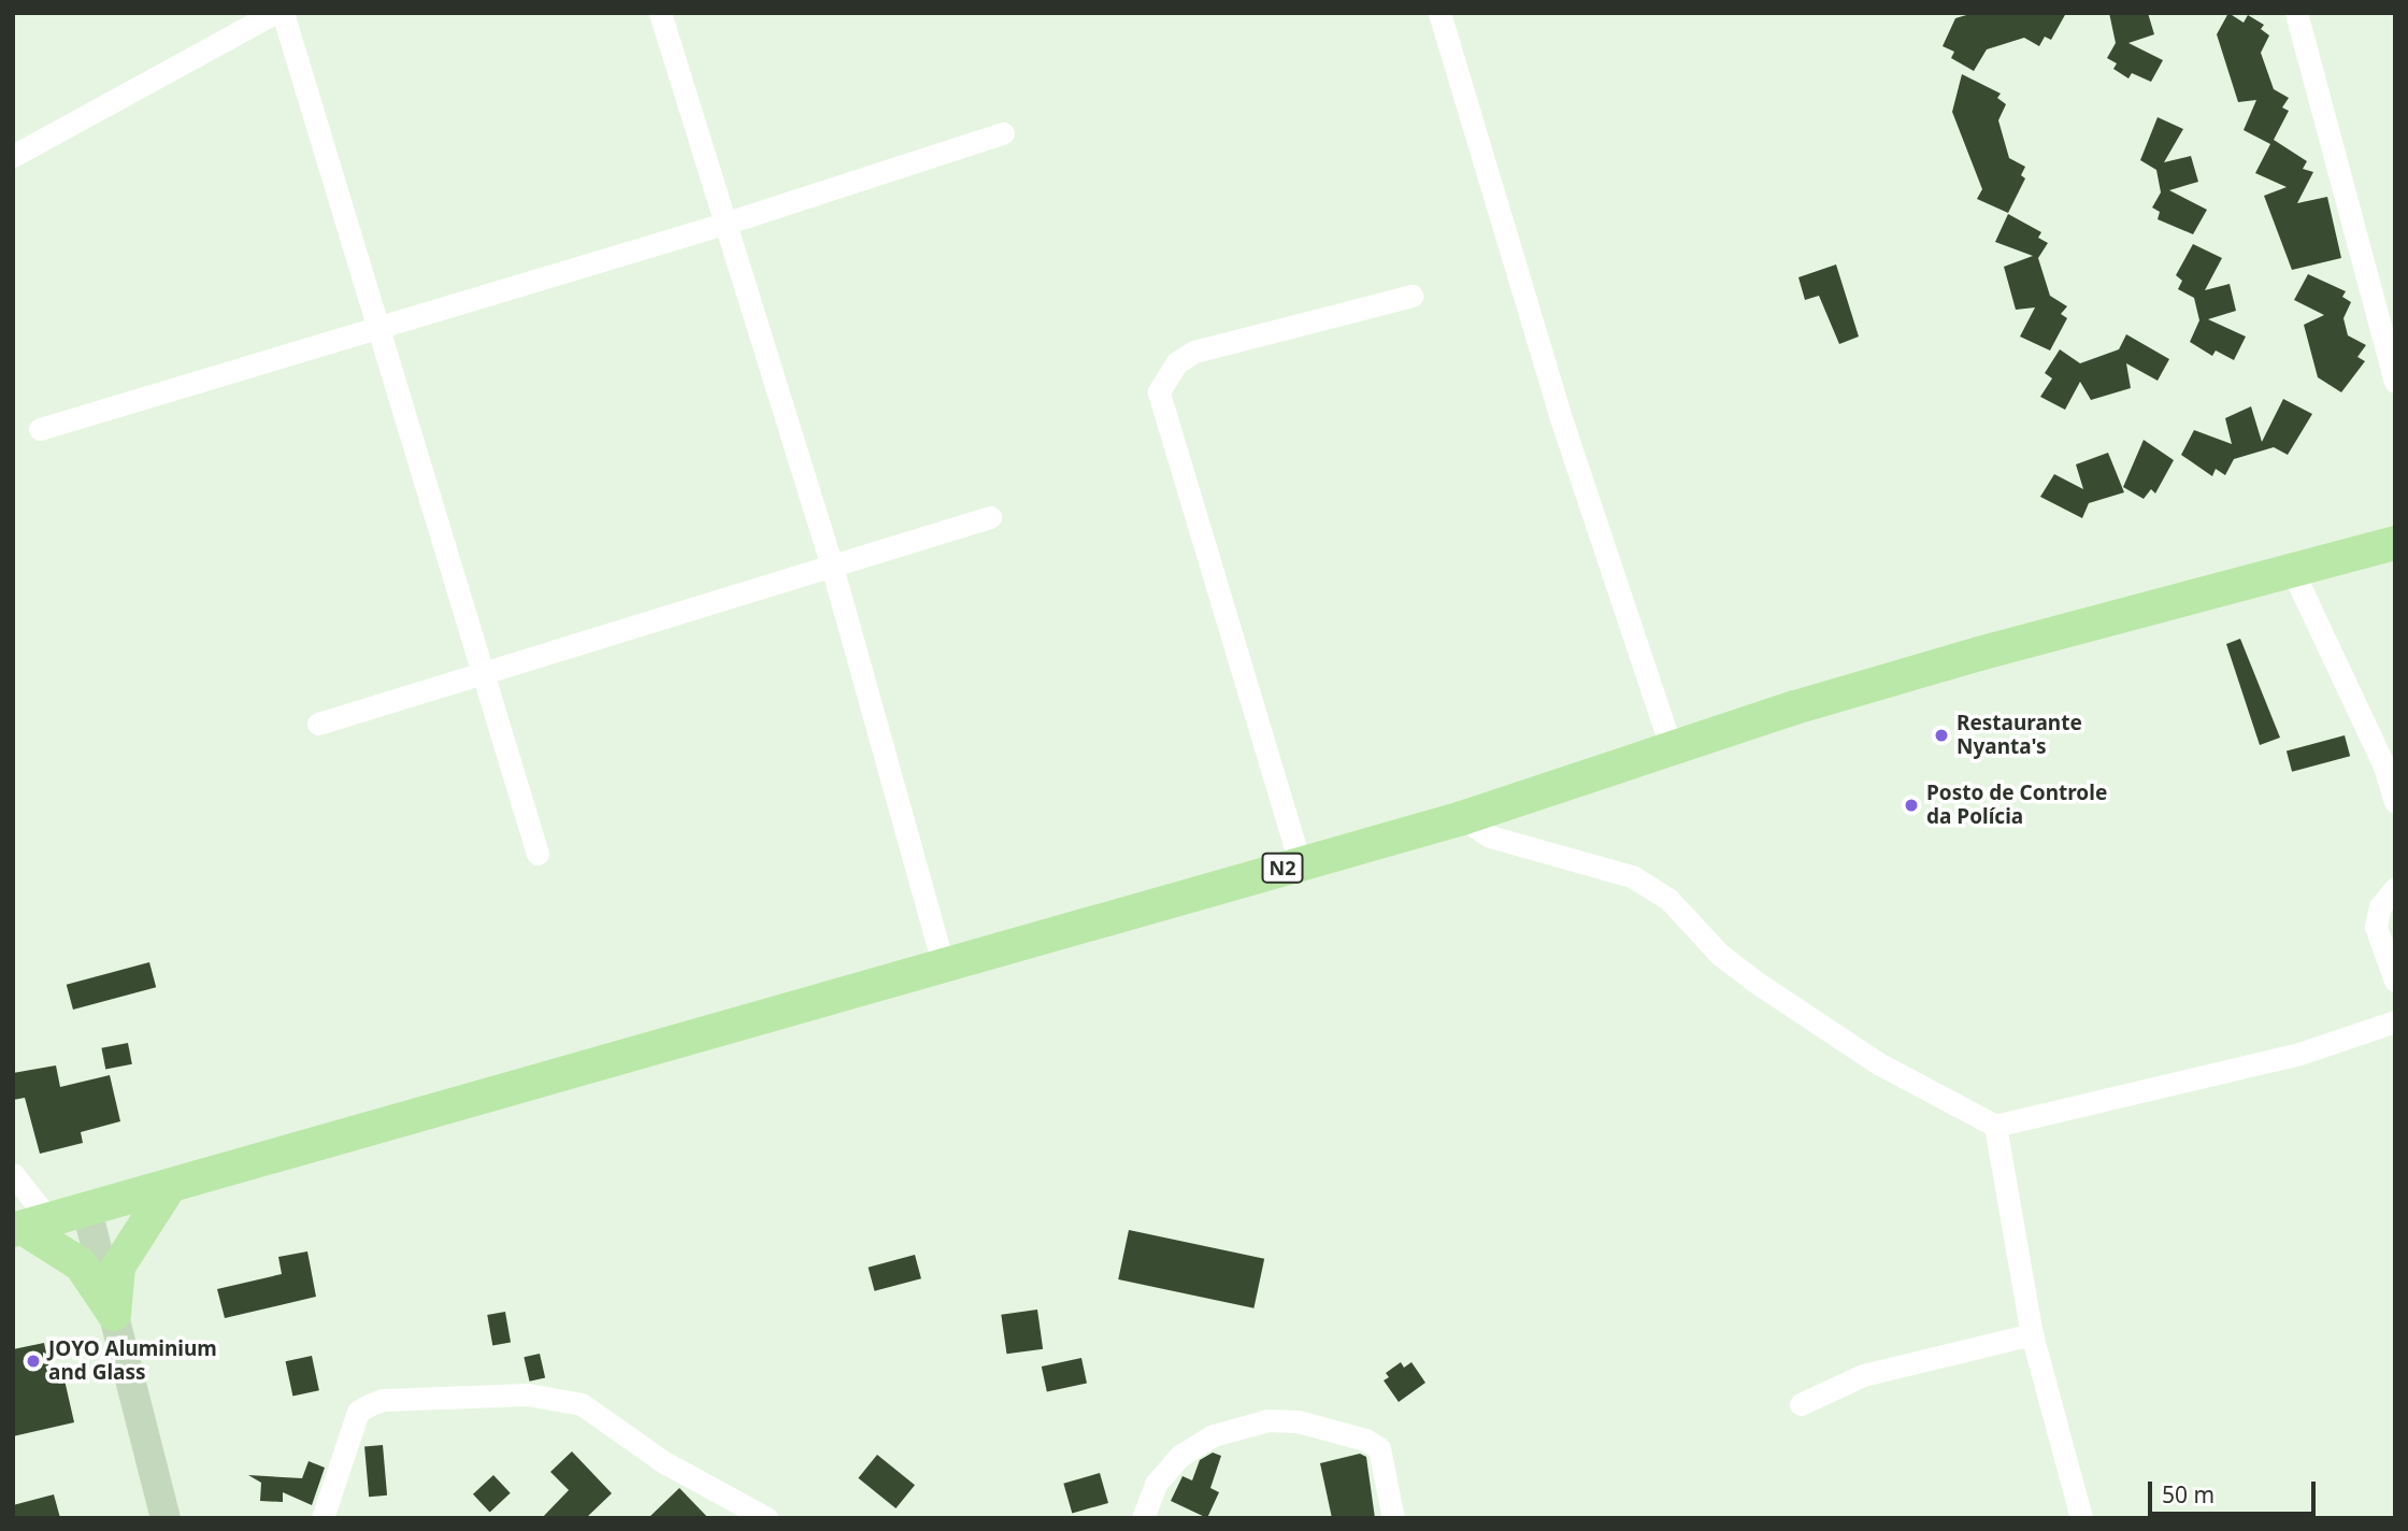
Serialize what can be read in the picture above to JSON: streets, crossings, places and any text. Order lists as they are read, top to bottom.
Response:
{
  "streets": {
    "main road": ["N2"]
  },
  "places": ["Restaurante Nyanta's", "Posto de Controle da Polícia", "JOYO Aluminium and Glass"],
  "scale_bar": "50 m"
}
